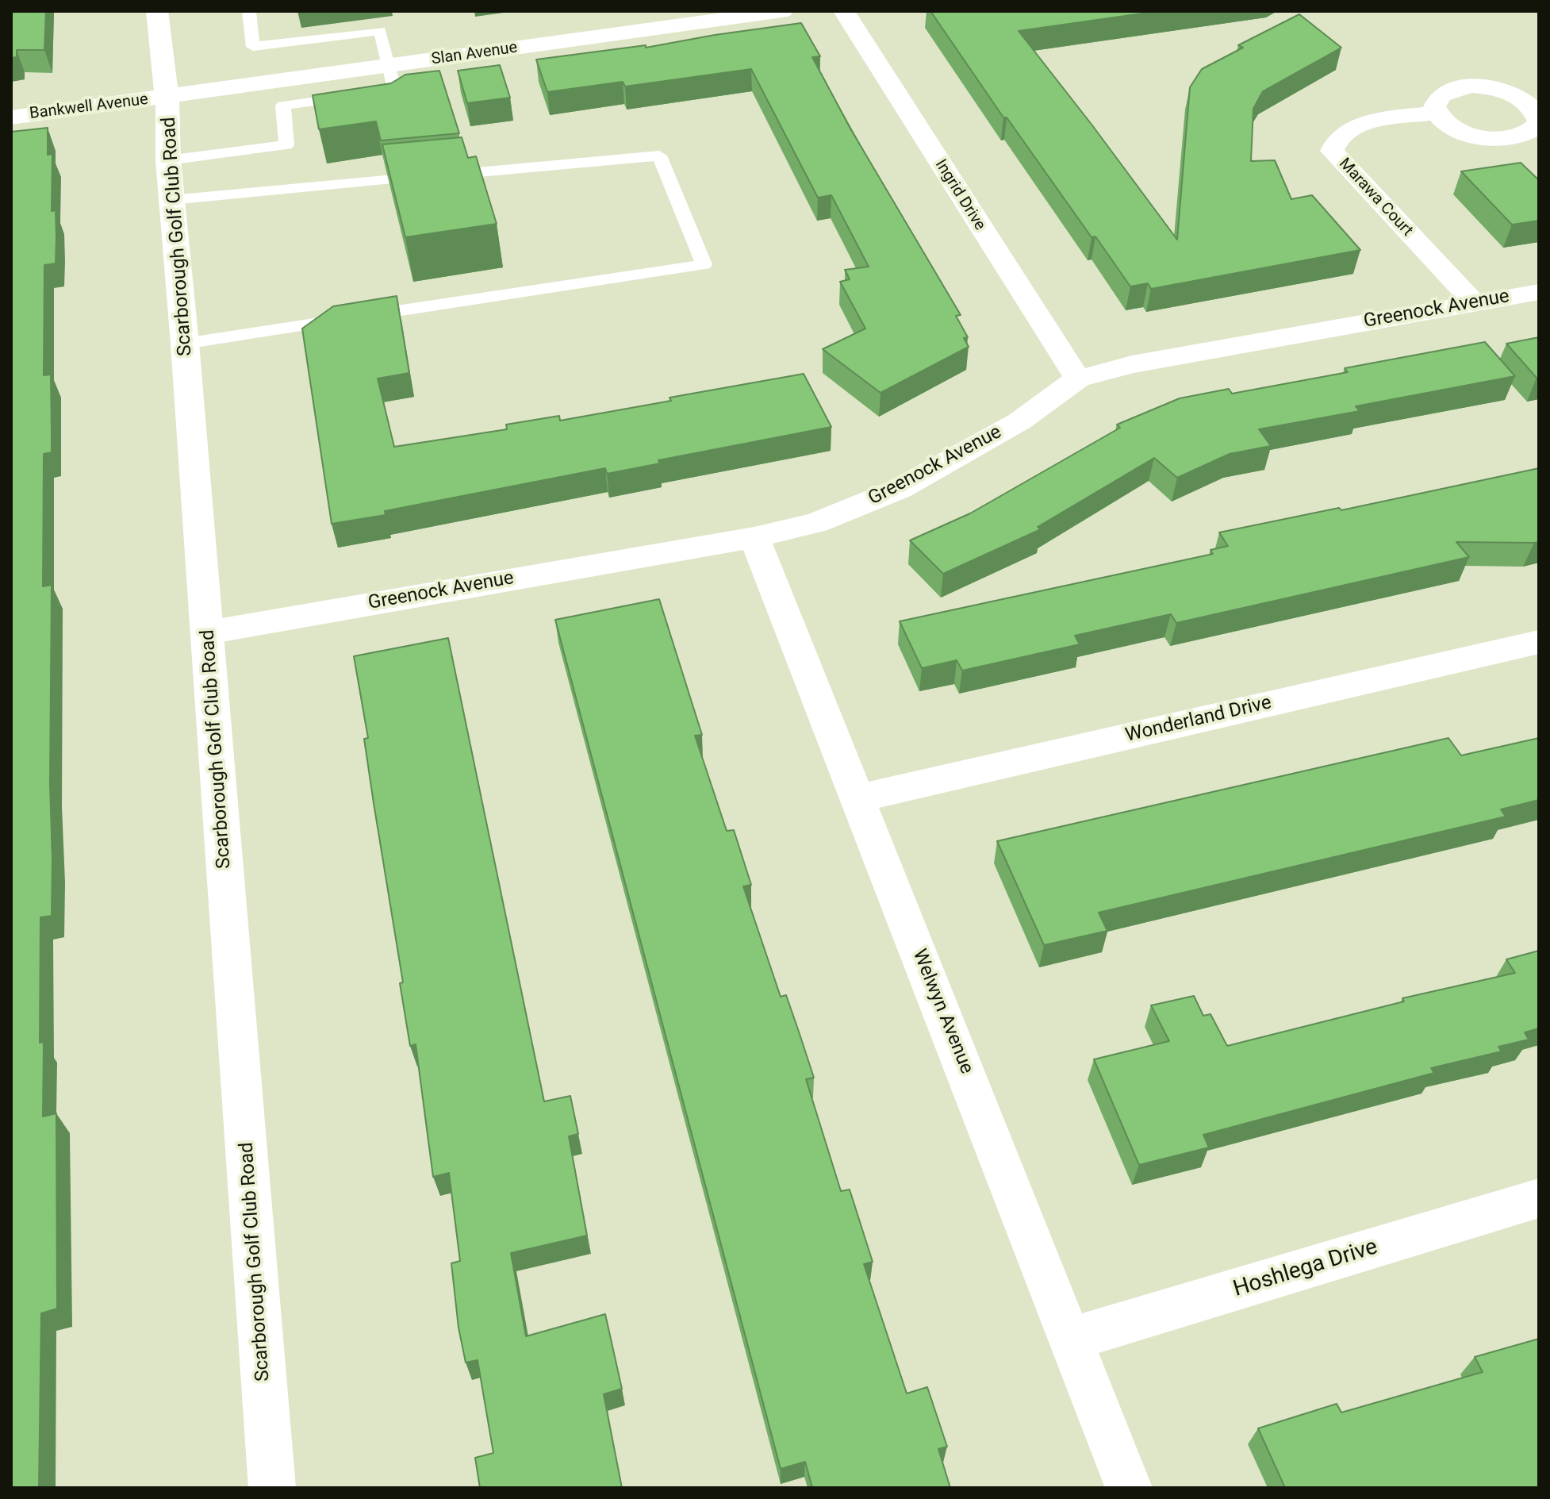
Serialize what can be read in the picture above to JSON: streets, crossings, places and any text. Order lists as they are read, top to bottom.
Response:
{
  "streets": {
    "street": [
      "Slan Avenue",
      "Bankwell Avenue",
      "Ingrid Drive",
      "Marawa Court",
      "Scarborough Golf Club Road",
      "Greenock Avenue",
      "Wonderland Drive",
      "Welwyn Avenue",
      "Hoshlega Drive"
    ]
  },
  "crossings": [
    ["Slan Avenue", "Bankwell Avenue"],
    ["Slan Avenue", "Scarborough Golf Club Road"],
    ["Bankwell Avenue", "Scarborough Golf Club Road"],
    ["Ingrid Drive", "Greenock Avenue"],
    ["Marawa Court", "Greenock Avenue"],
    ["Scarborough Golf Club Road", "Greenock Avenue"],
    ["Greenock Avenue", "Welwyn Avenue"],
    ["Wonderland Drive", "Welwyn Avenue"],
    ["Welwyn Avenue", "Hoshlega Drive"]
  ]
}
